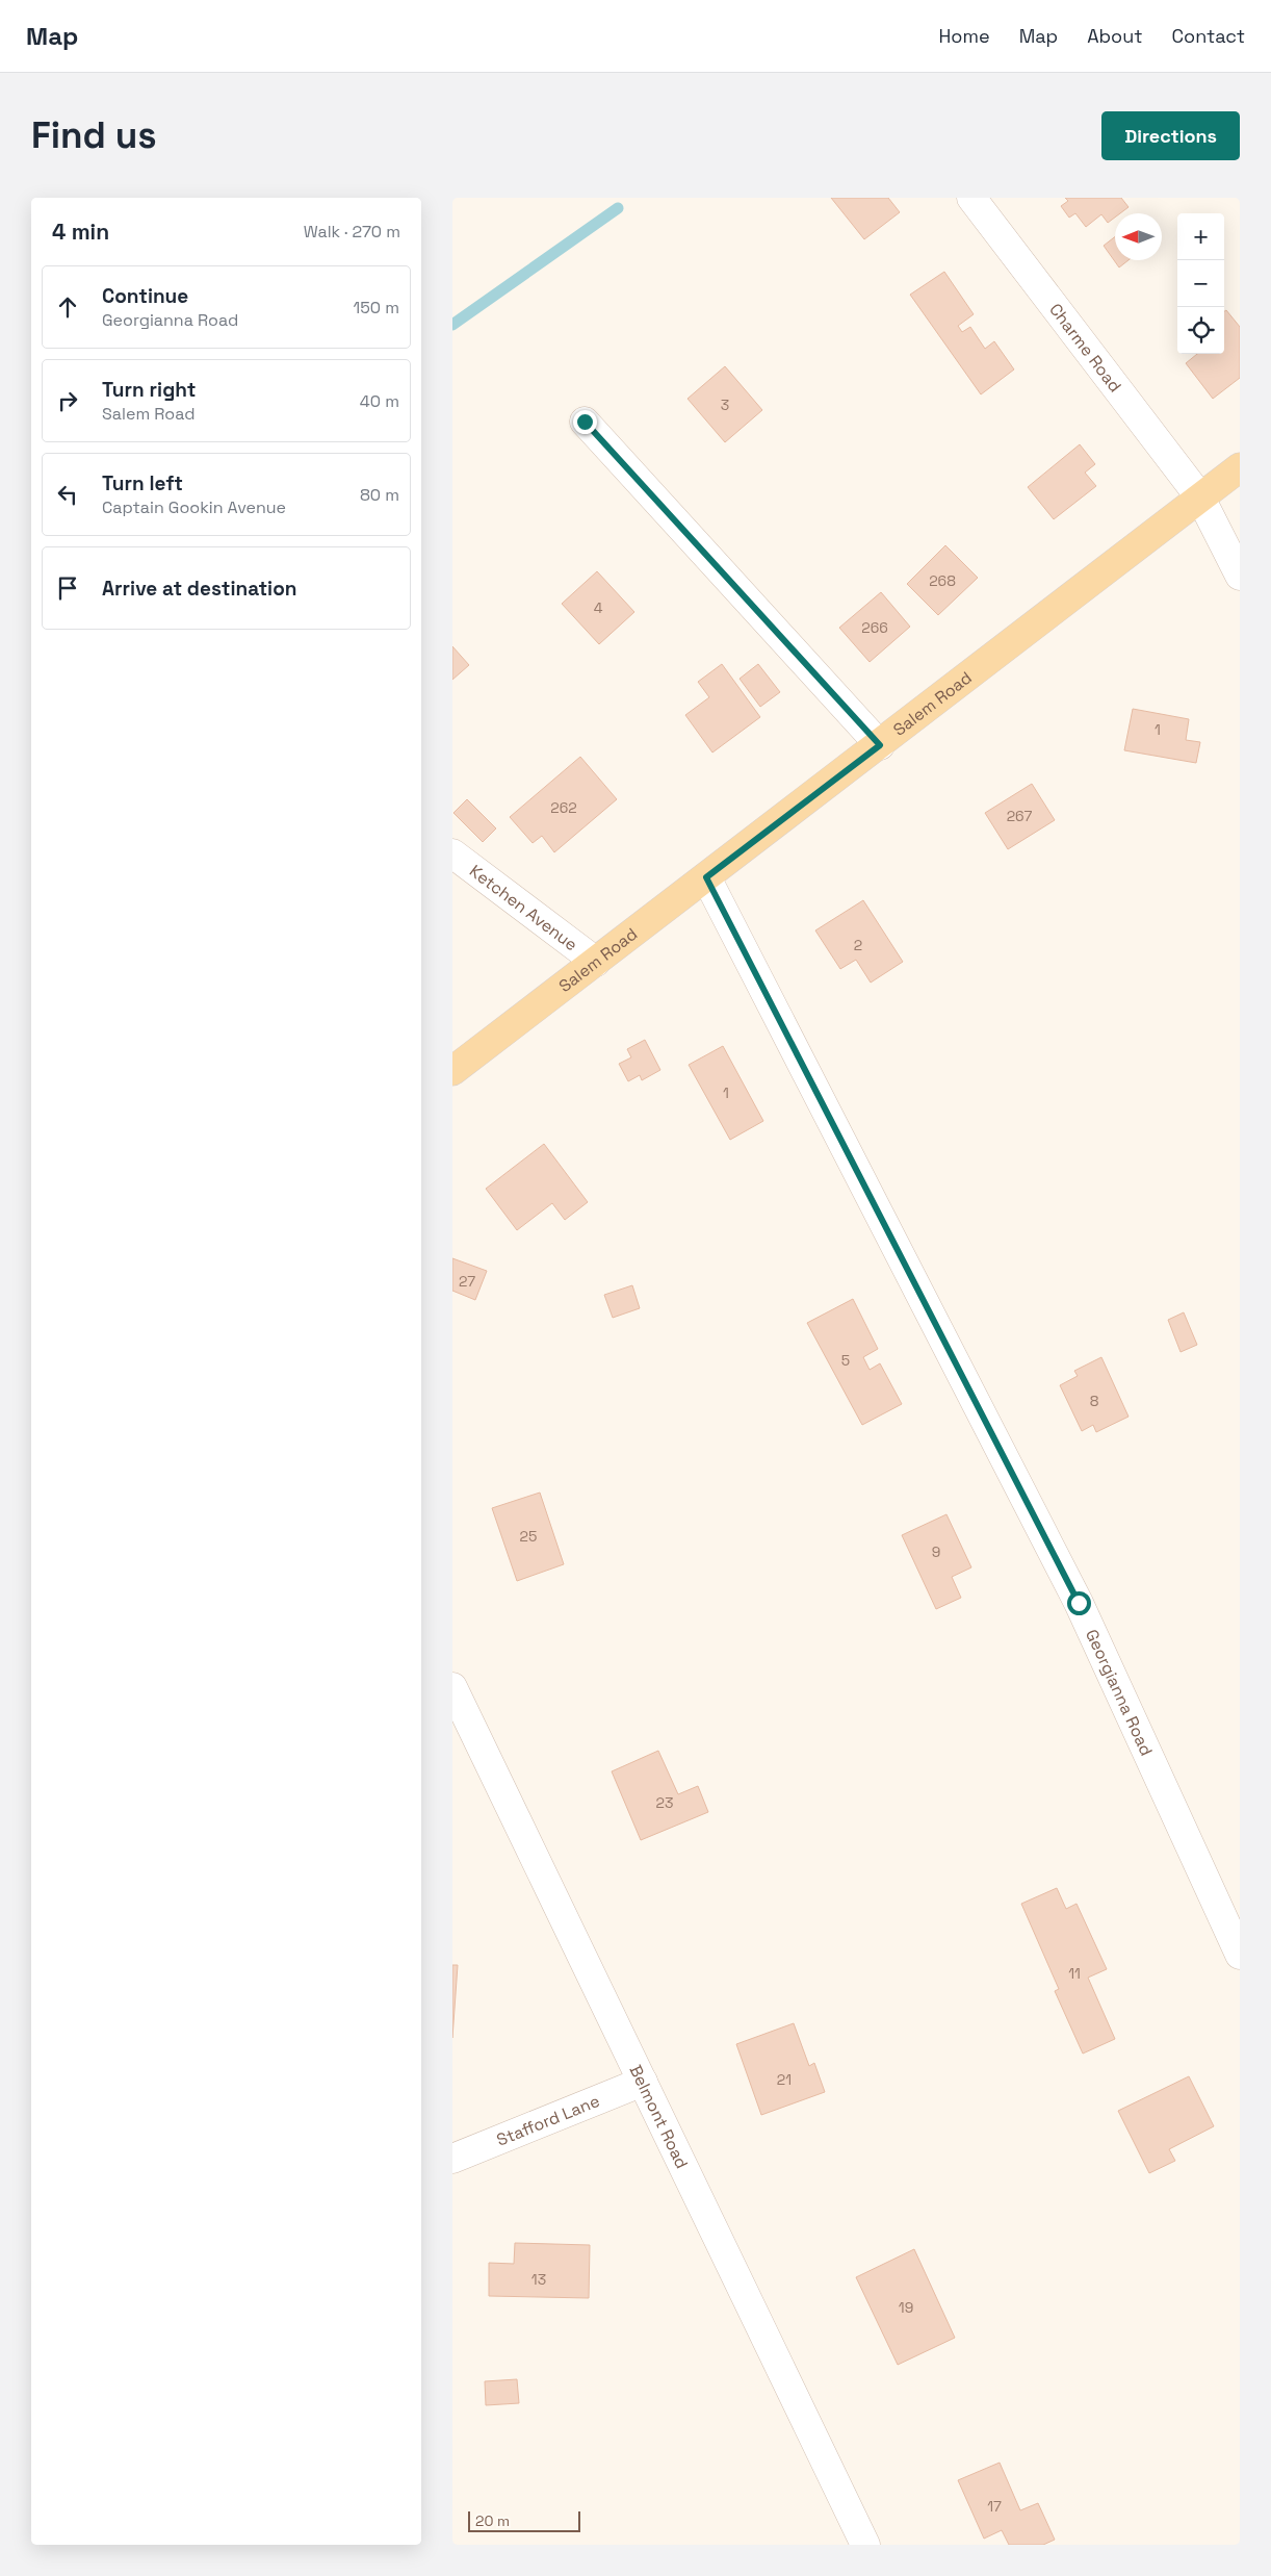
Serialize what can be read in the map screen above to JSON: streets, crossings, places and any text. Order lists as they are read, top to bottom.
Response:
{
  "streets": {
    "main road": ["Salem Road"],
    "street": [
      "Charme Road",
      "Ketchen Avenue",
      "Georgianna Road",
      "Belmont Road",
      "Stafford Lane"
    ]
  },
  "crossings": [
    ["Charme Road", "Salem Road"],
    ["Salem Road", "Ketchen Avenue"],
    ["Salem Road", "Georgianna Road"],
    ["Belmont Road", "Stafford Lane"]
  ],
  "house_numbers": [
    "3",
    "268",
    "4",
    "266",
    "1",
    "262",
    "267",
    "2",
    "1",
    "27",
    "5",
    "8",
    "25",
    "9",
    "23",
    "11",
    "21",
    "13",
    "19",
    "17"
  ],
  "scale_bar": "20 m",
  "north": "left",
  "page": {
    "header": "Map",
    "nav": [
      "Home",
      "Map",
      "About",
      "Contact"
    ],
    "buttons": "Directions",
    "title": "Find us",
    "heading": ["4 min", "Walk · 270 m"],
    "map_buttons": ["+", "−"],
    "list": [
      ["Continue", "Georgianna Road", "150 m"],
      ["Turn right", "Salem Road", "40 m"],
      ["Turn left", "Captain Gookin Avenue", "80 m"],
      "Arrive at destination"
    ],
    "scale": "20 m"
  }
}
